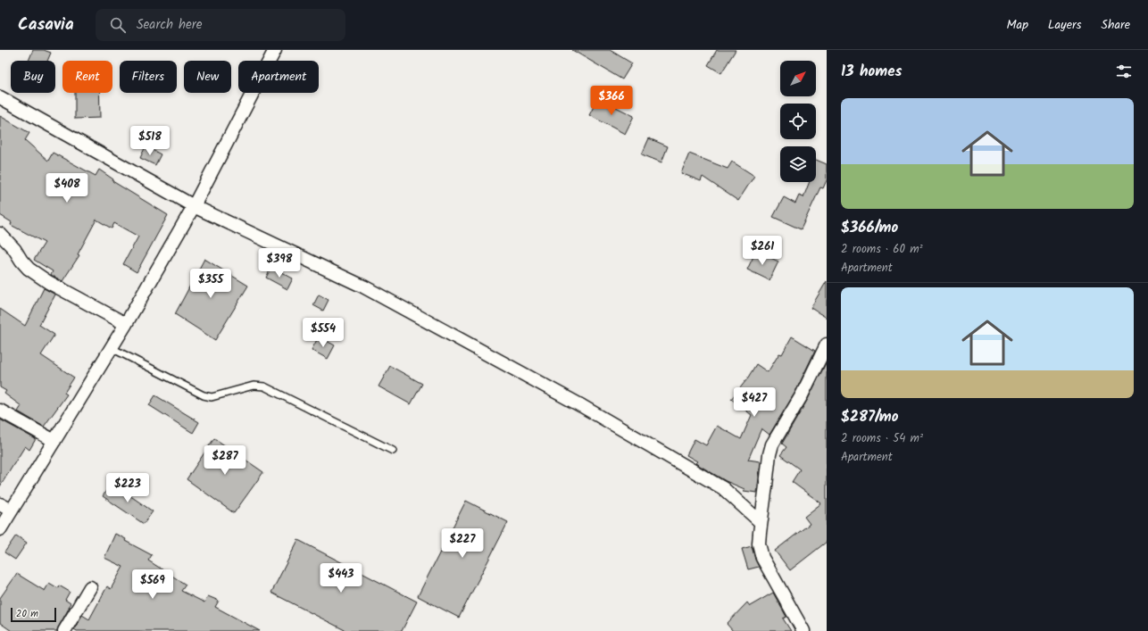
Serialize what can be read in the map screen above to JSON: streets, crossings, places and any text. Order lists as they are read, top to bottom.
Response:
{
  "scale_bar": "20 m",
  "north": "top right",
  "page": {
    "header": "Casavia",
    "search": "Search here",
    "nav": ["Map", "Layers", "Share"],
    "heading": "13 homes",
    "chip": [
      "Buy",
      "Rent",
      "Filters",
      "New",
      "Apartment"
    ],
    "price": [
      "$366",
      "$518",
      "$408",
      "$261",
      "$398",
      "$355",
      "$554",
      "$427",
      "$287",
      "$223",
      "$227",
      "$443",
      "$569"
    ],
    "list": [
      {
        "name": "$366/mo",
        "note": "2 rooms · 60 m² · Apartment"
      },
      {
        "name": "$287/mo",
        "note": "2 rooms · 54 m² · Apartment"
      }
    ],
    "scale": "20 m"
  }
}
